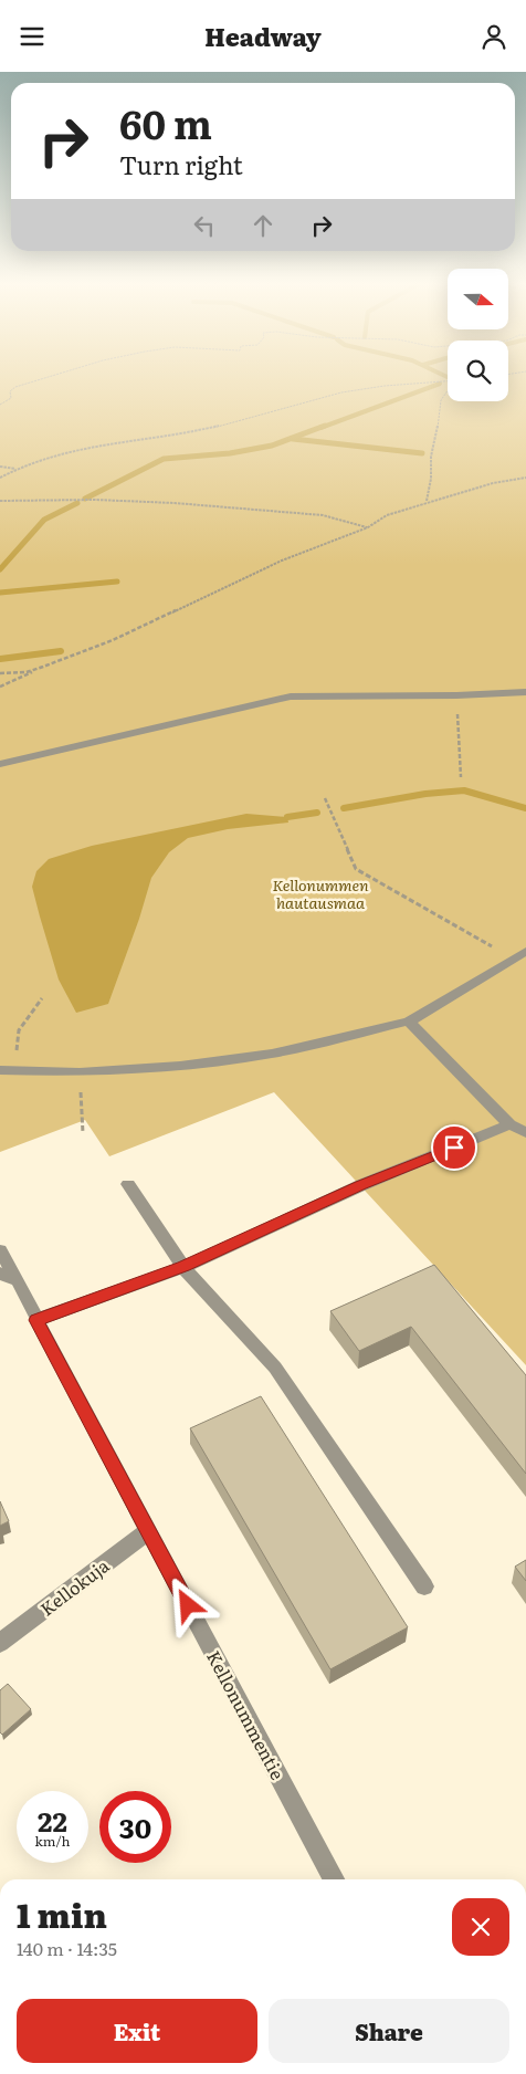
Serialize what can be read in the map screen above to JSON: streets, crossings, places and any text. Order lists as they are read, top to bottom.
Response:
{
  "streets": {
    "street": ["Kellokuja", "Kellonummentie"]
  },
  "crossings": [
    ["Kellokuja", "Kellonummentie"]
  ],
  "parks": ["Kellonummen hautausmaa"],
  "north": "right",
  "page": {
    "header": "Headway",
    "turn": ["60 m", "Turn right"],
    "speed": "22 km/h",
    "limit": "30",
    "heading": ["1 min", "140 m · 14:35"],
    "buttons": ["Exit", "Share"]
  }
}
